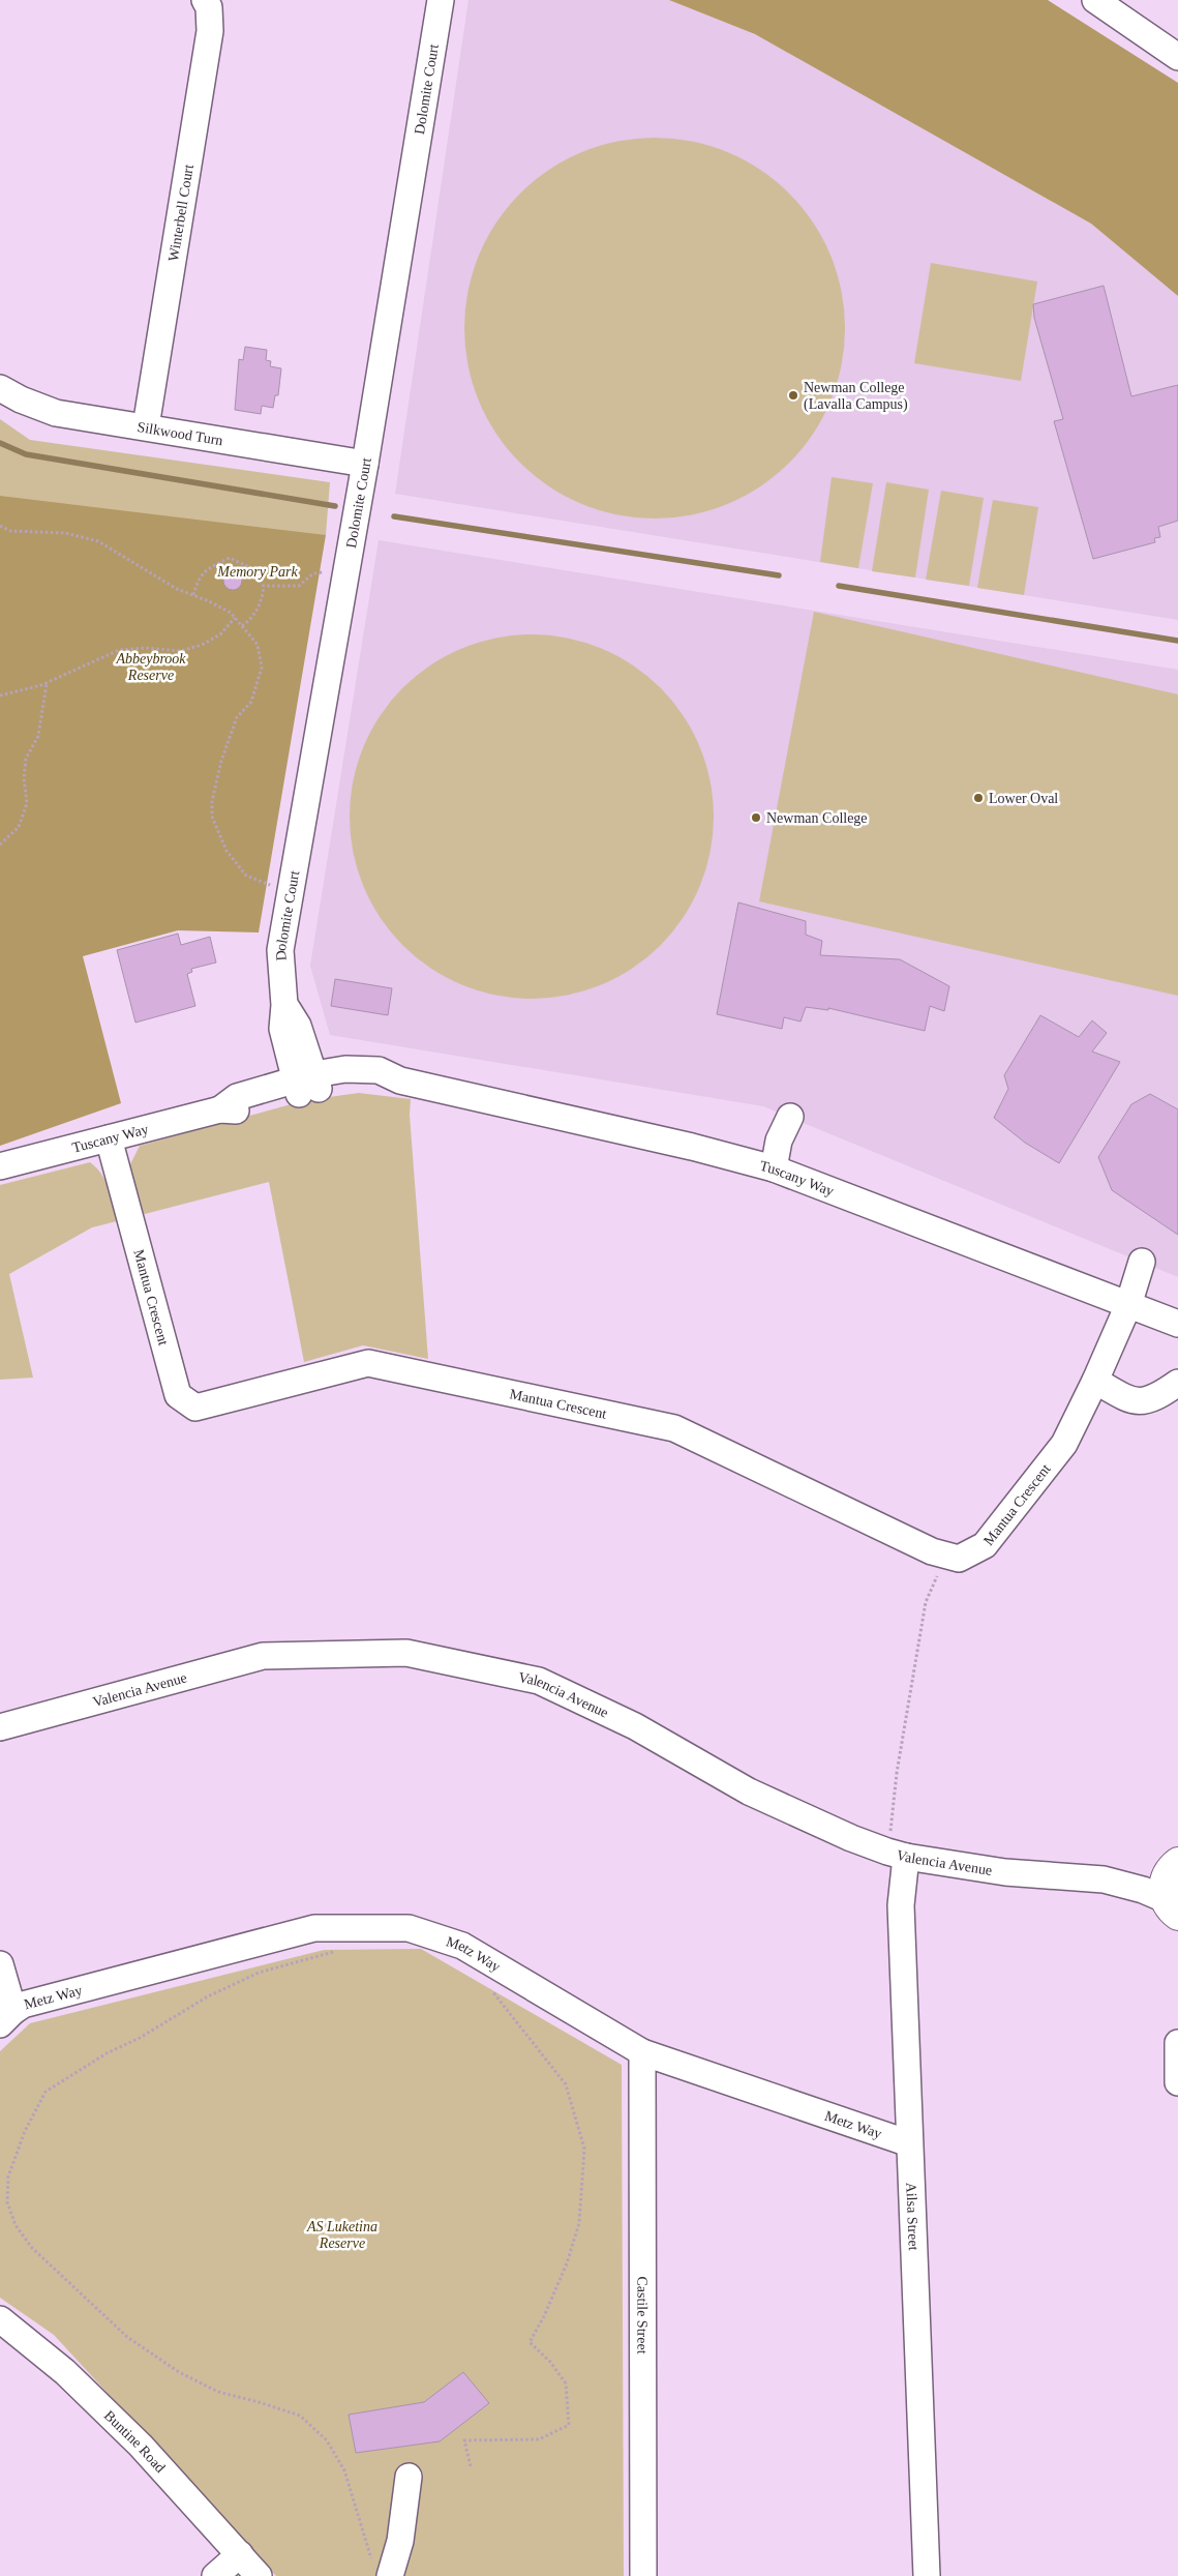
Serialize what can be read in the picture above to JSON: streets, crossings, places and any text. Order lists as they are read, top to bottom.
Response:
{
  "streets": {
    "street": [
      "Dolomite Court",
      "Winterbell Court",
      "Silkwood Turn",
      "Tuscany Way",
      "Mantua Crescent",
      "Valencia Avenue",
      "Metz Way",
      "Ailsa Street",
      "Castile Street",
      "Buntine Road"
    ]
  },
  "crossings": [
    ["Dolomite Court", "Silkwood Turn"],
    ["Dolomite Court", "Tuscany Way"],
    ["Winterbell Court", "Silkwood Turn"],
    ["Tuscany Way", "Mantua Crescent"],
    ["Valencia Avenue", "Ailsa Street"],
    ["Metz Way", "Ailsa Street"],
    ["Metz Way", "Castile Street"]
  ],
  "parks": ["Memory Park", "Abbeybrook Reserve", "AS Luketina Reserve"],
  "places": ["Newman College (Lavalla Campus)", "Lower Oval", "Newman College"]
}
